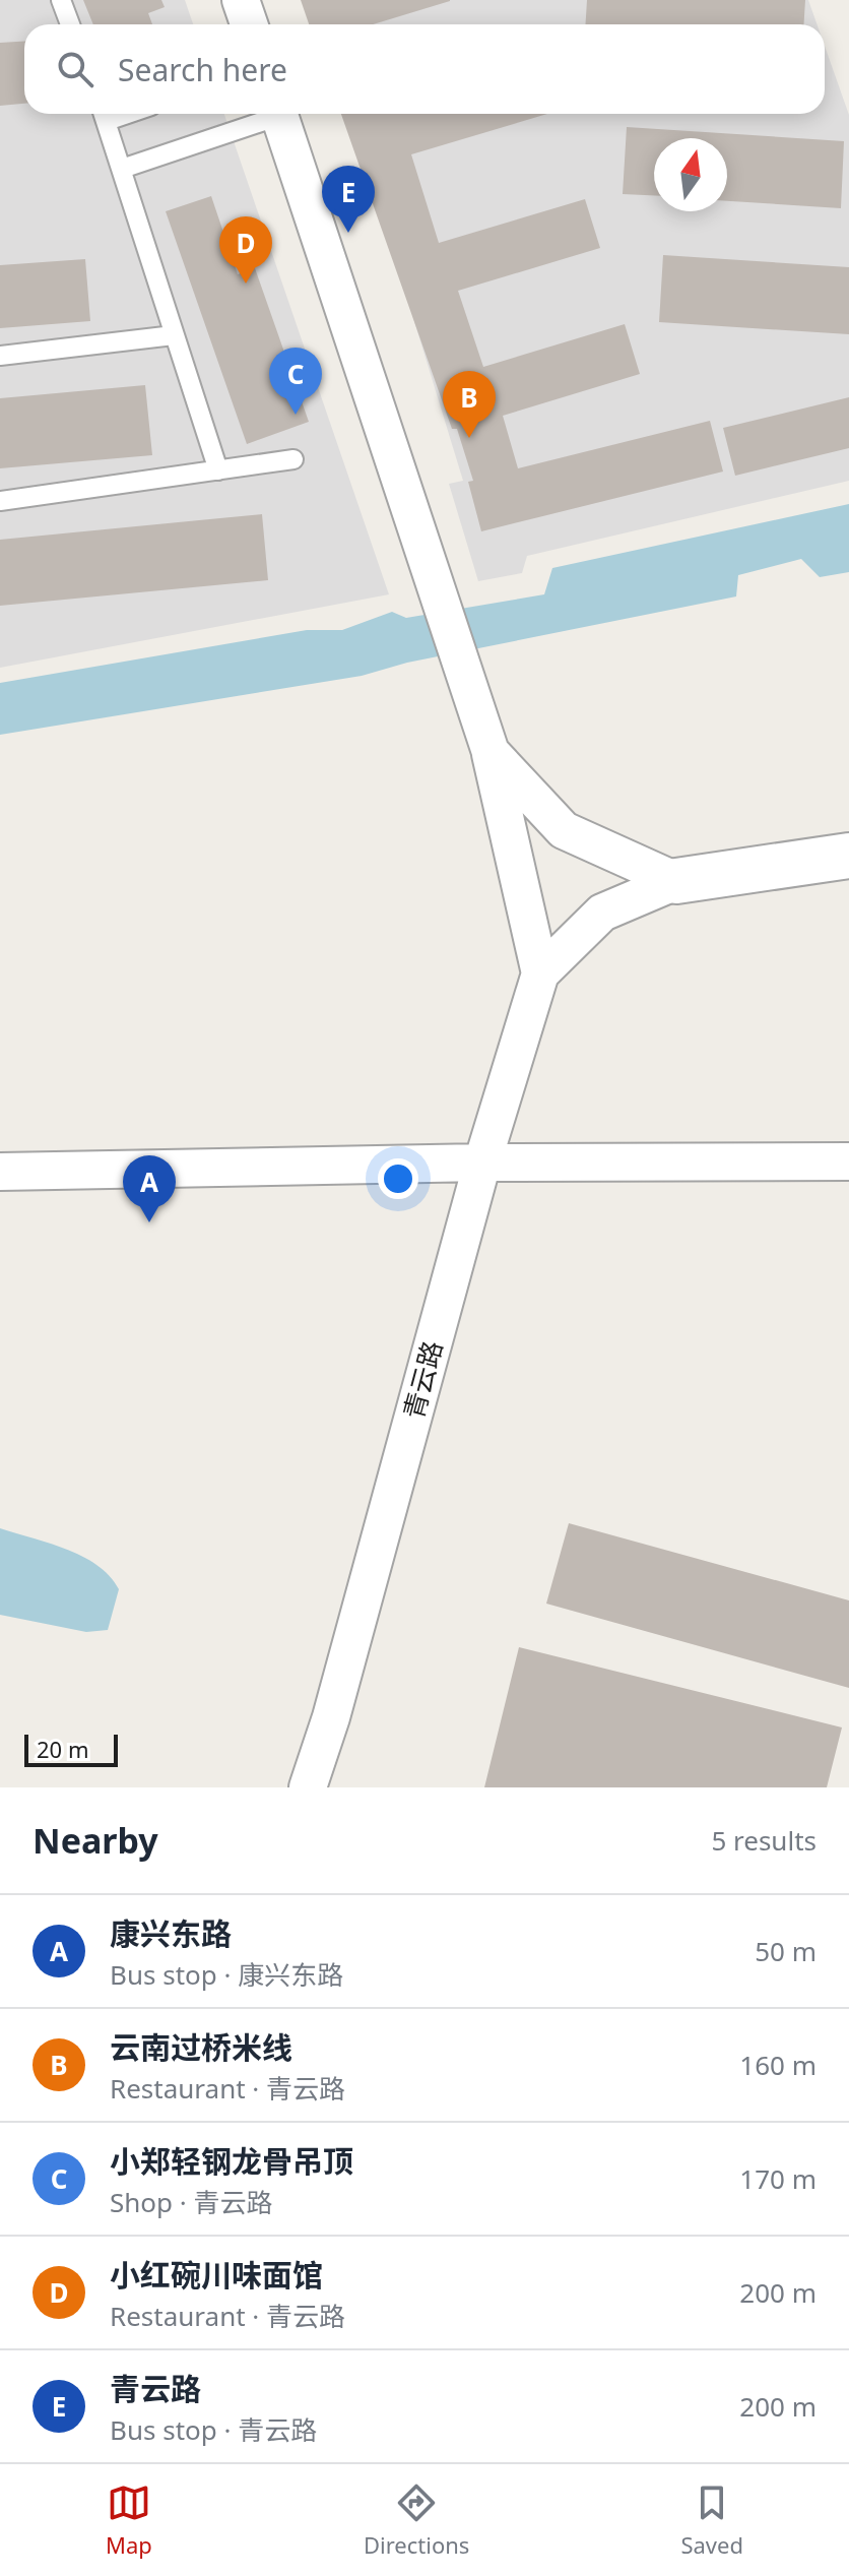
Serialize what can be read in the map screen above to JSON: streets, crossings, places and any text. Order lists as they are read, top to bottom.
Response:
{
  "streets": {
    "street": ["青云路"]
  },
  "scale_bar": "20 m",
  "north": "top",
  "page": {
    "search": "Search here",
    "pins": [
      "E",
      "D",
      "C",
      "B",
      "A"
    ],
    "scale": "20 m",
    "heading": ["Nearby", "5 results"],
    "list": [
      {
        "mark": "A",
        "name": "康兴东路",
        "note": "Bus stop · 康兴东路",
        "value": "50 m"
      },
      {
        "mark": "B",
        "name": "云南过桥米线",
        "note": "Restaurant · 青云路",
        "value": "160 m"
      },
      {
        "mark": "C",
        "name": "小郑轻钢龙骨吊顶",
        "note": "Shop · 青云路",
        "value": "170 m"
      },
      {
        "mark": "D",
        "name": "小红碗川味面馆",
        "note": "Restaurant · 青云路",
        "value": "200 m"
      },
      {
        "mark": "E",
        "name": "青云路",
        "note": "Bus stop · 青云路",
        "value": "200 m"
      }
    ],
    "nav": ["Map", "Directions", "Saved"]
  }
}
